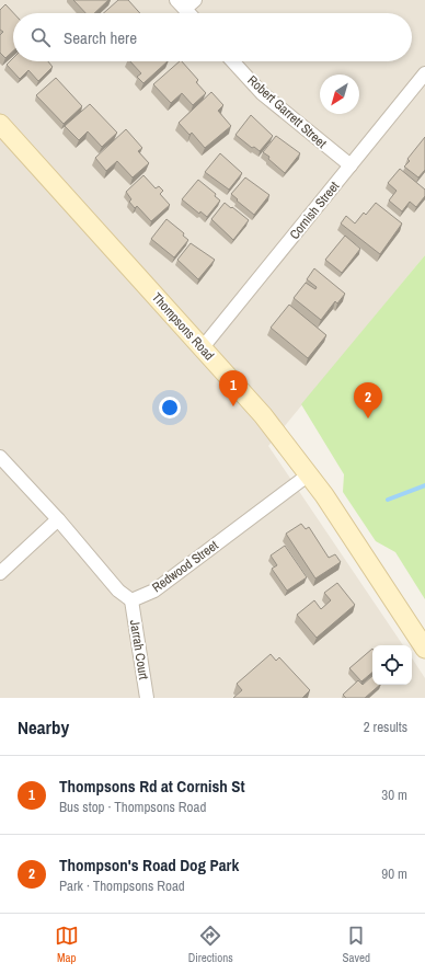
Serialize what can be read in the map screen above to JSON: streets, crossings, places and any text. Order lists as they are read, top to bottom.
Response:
{
  "streets": {
    "street": [
      "Robert Garrett Street",
      "Cornish Street",
      "Thompsons Road",
      "Redwood Street",
      "Jarrah Court"
    ]
  },
  "crossings": [
    ["Robert Garrett Street", "Cornish Street"],
    ["Cornish Street", "Thompsons Road"],
    ["Thompsons Road", "Redwood Street"],
    ["Redwood Street", "Jarrah Court"]
  ],
  "north": "bottom left",
  "page": {
    "search": "Search here",
    "pins": ["1", "2"],
    "heading": ["Nearby", "2 results"],
    "list": [
      {
        "mark": "1",
        "name": "Thompsons Rd at Cornish St",
        "note": "Bus stop · Thompsons Road",
        "value": "30 m"
      },
      {
        "mark": "2",
        "name": "Thompson's Road Dog Park",
        "note": "Park · Thompsons Road",
        "value": "90 m"
      }
    ],
    "nav": ["Map", "Directions", "Saved"]
  }
}
